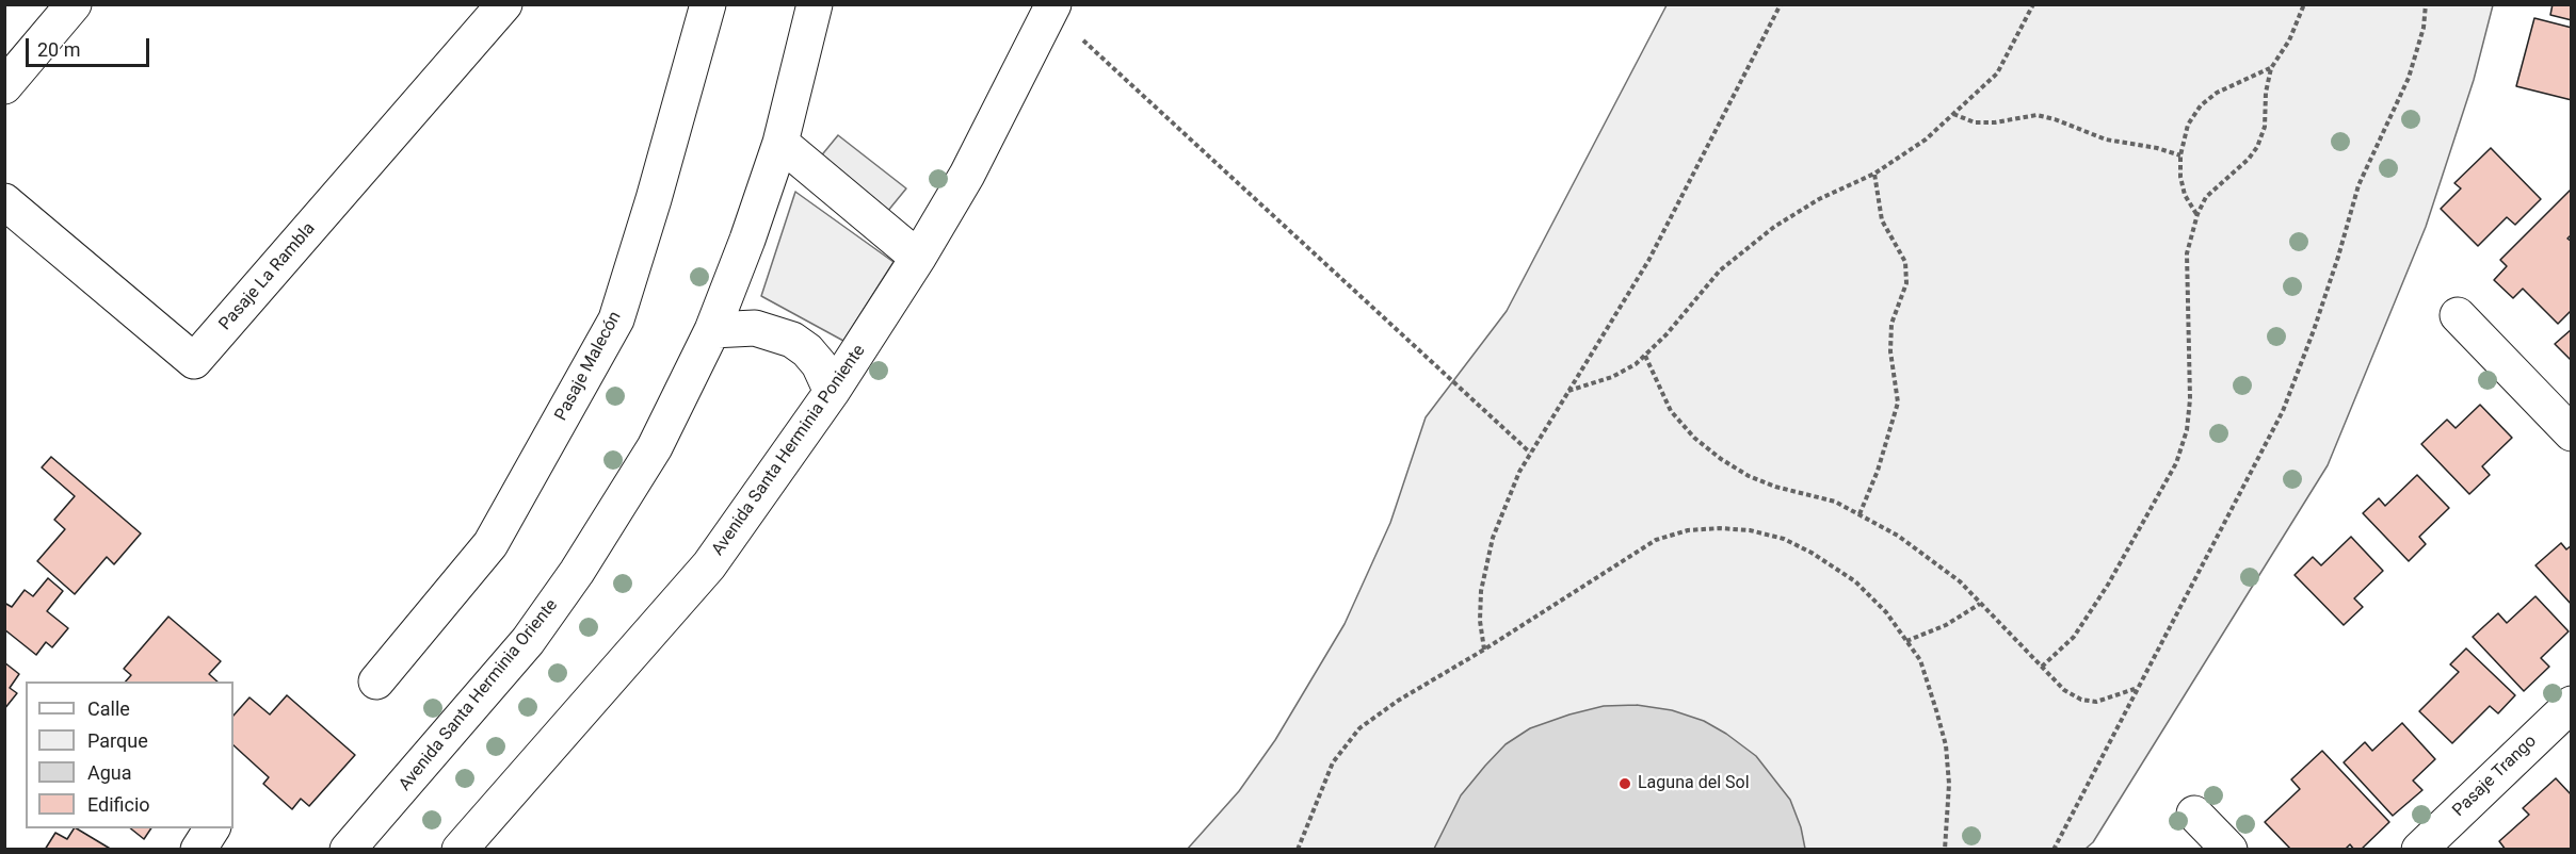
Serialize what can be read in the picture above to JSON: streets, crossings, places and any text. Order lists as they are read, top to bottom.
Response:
{
  "streets": {
    "street": [
      "Pasaje La Rambla",
      "Pasaje Malecón",
      "Avenida Santa Herminia Poniente",
      "Avenida Santa Herminia Oriente",
      "Pasaje Trango"
    ]
  },
  "places": ["Laguna del Sol"],
  "legend": [
    "Calle",
    "Parque",
    "Agua",
    "Edificio"
  ],
  "scale_bar": "20 m"
}
